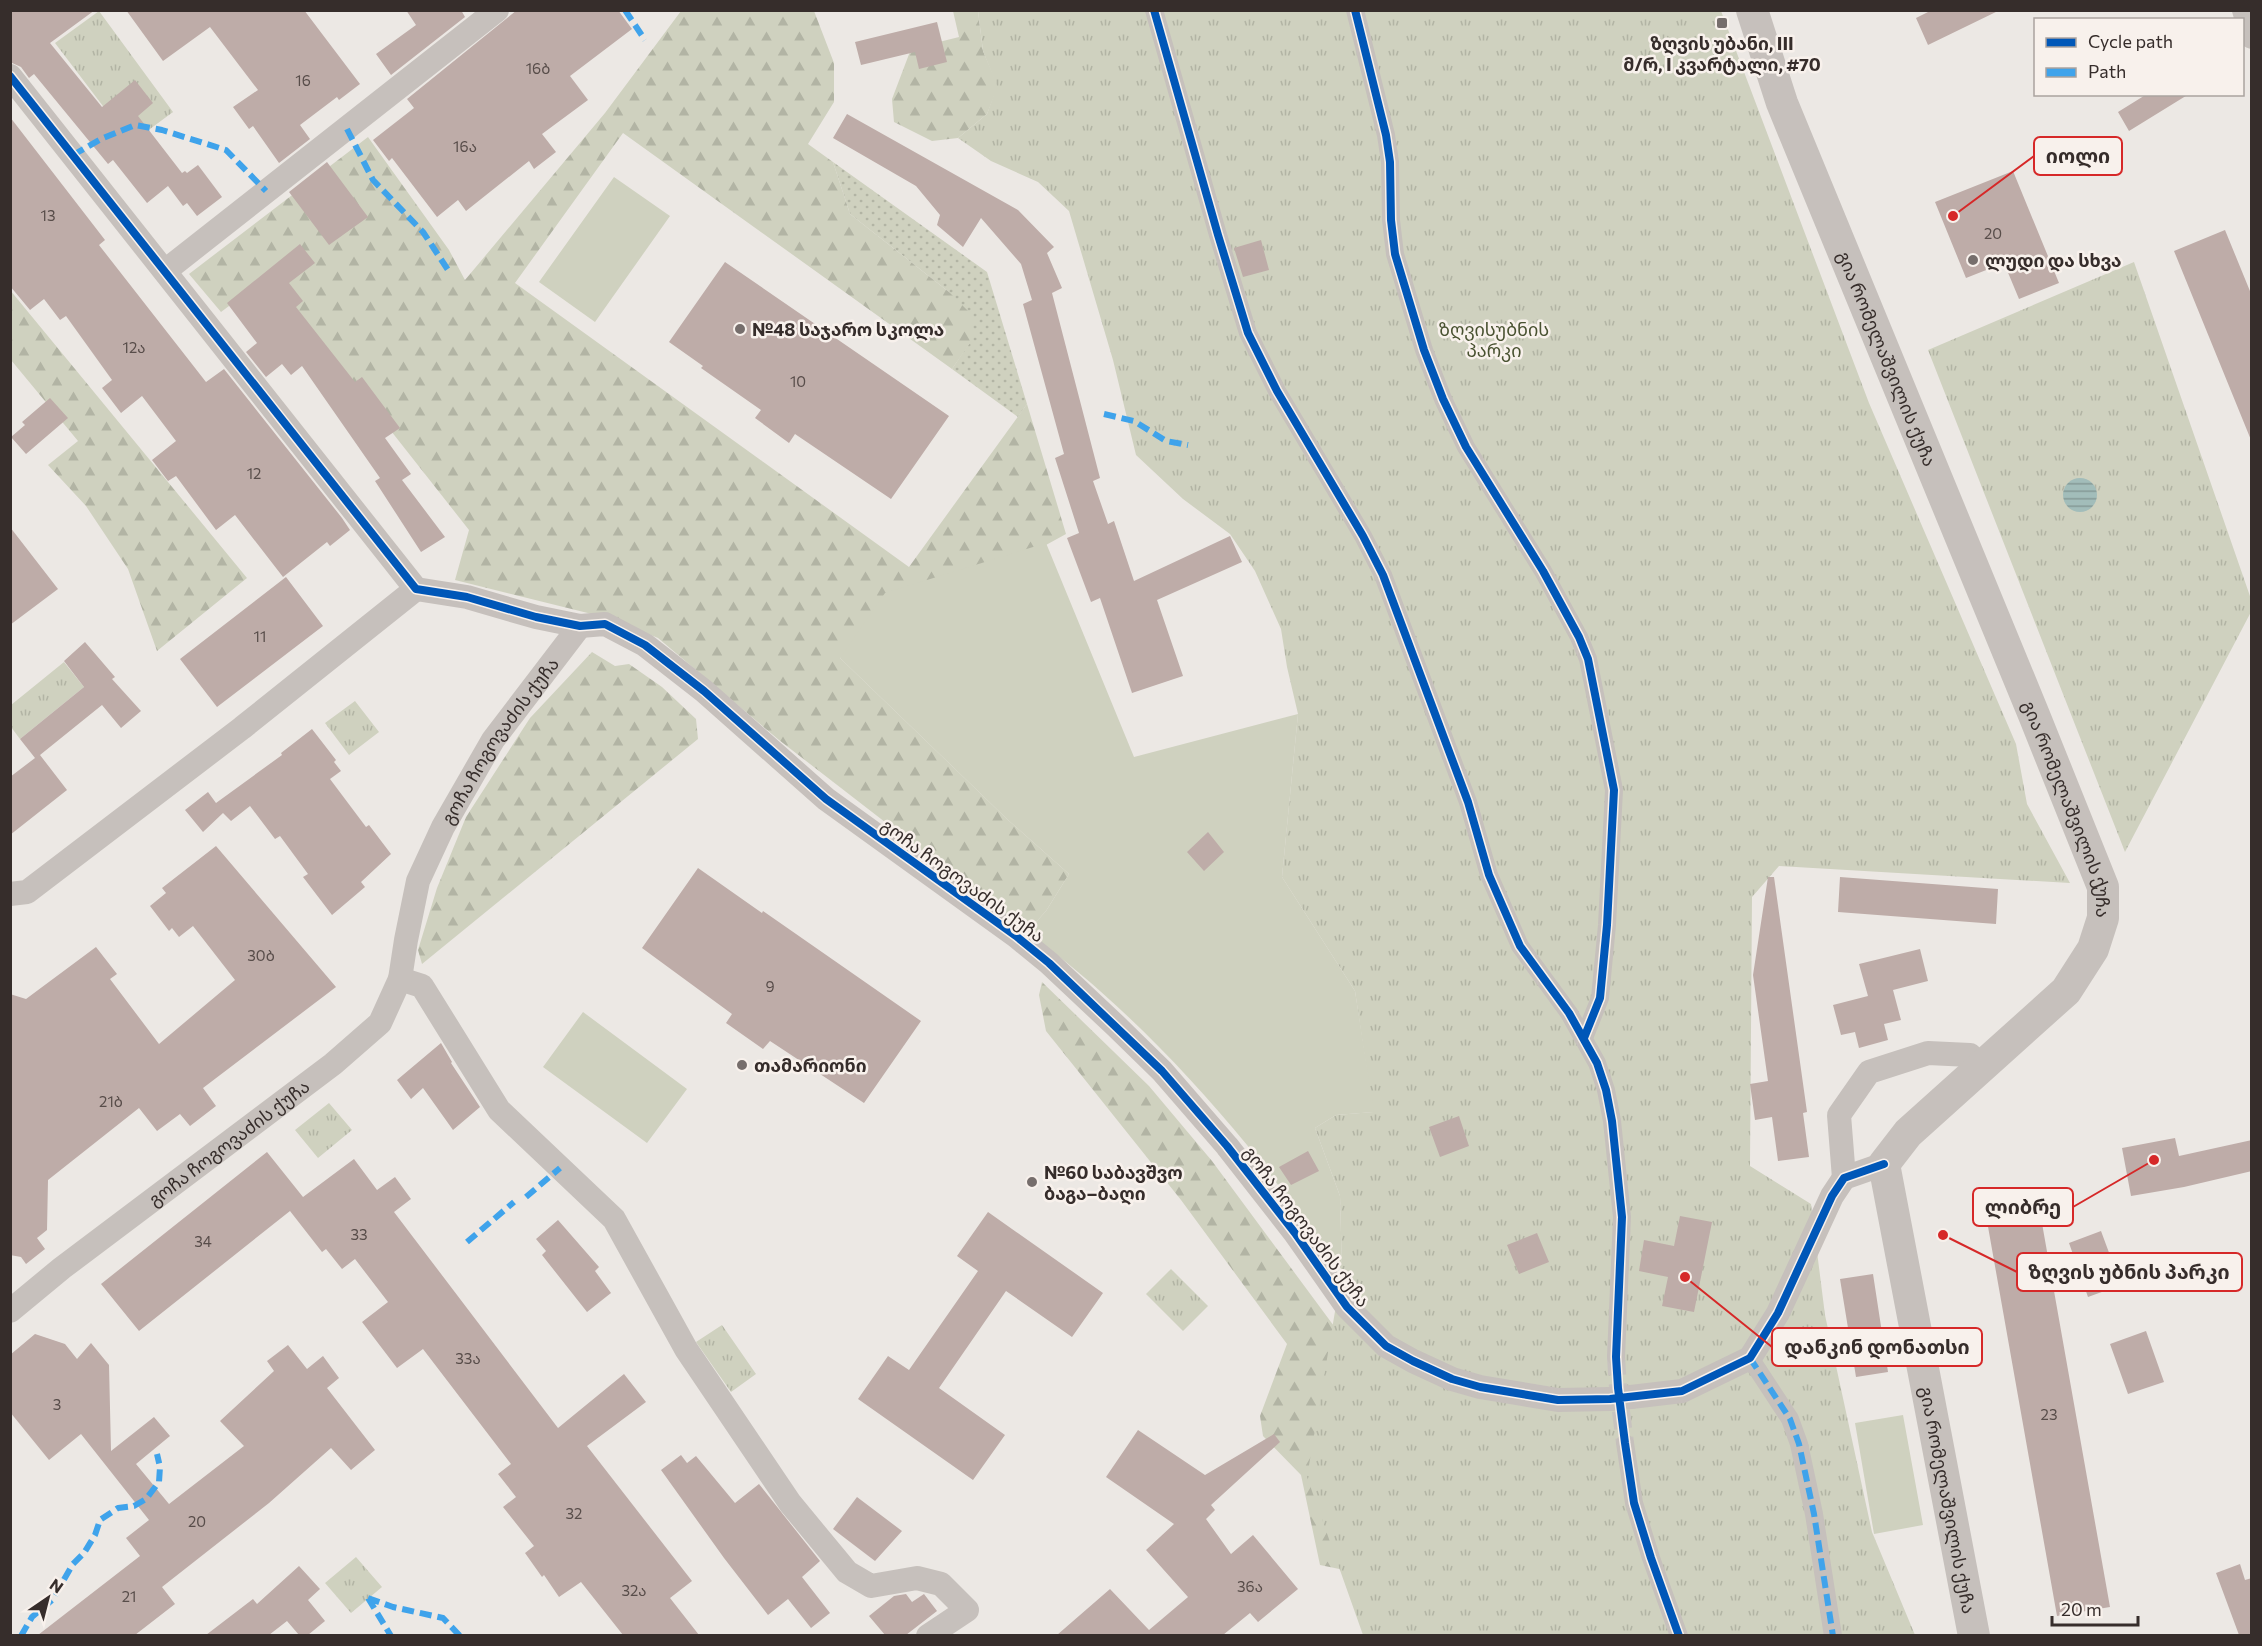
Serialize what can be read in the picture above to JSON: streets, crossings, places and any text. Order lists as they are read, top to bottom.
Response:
{
  "streets": {
    "street": ["გია რომელაშვილის ქუჩა", "გოჩა ჩოგოვაძის ქუჩა"]
  },
  "parks": ["ზღვისუბნის პარკი"],
  "places": {
    "transit": ["ზღვის უბანი, III მ/რ, I კვარტალი, #70"],
    "other": [
      "იოლი",
      "ლუდი და სხვა",
      "№48 საჯარო სკოლა",
      "თამარიონი",
      "ლიბრე",
      "№60 საბავშვო ბაგა–ბაღი",
      "ზღვის უბნის პარკი",
      "დანკინ დონათსი"
    ]
  },
  "house_numbers": [
    "16ბ",
    "16",
    "16ა",
    "13",
    "20",
    "12ა",
    "10",
    "12",
    "11",
    "30ბ",
    "9",
    "21ბ",
    "33",
    "34",
    "33ა",
    "3",
    "23",
    "32",
    "20",
    "36ა",
    "32ა",
    "21"
  ],
  "legend": ["Cycle path", "Path"],
  "scale_bar": "20 m",
  "north": "top right"
}
